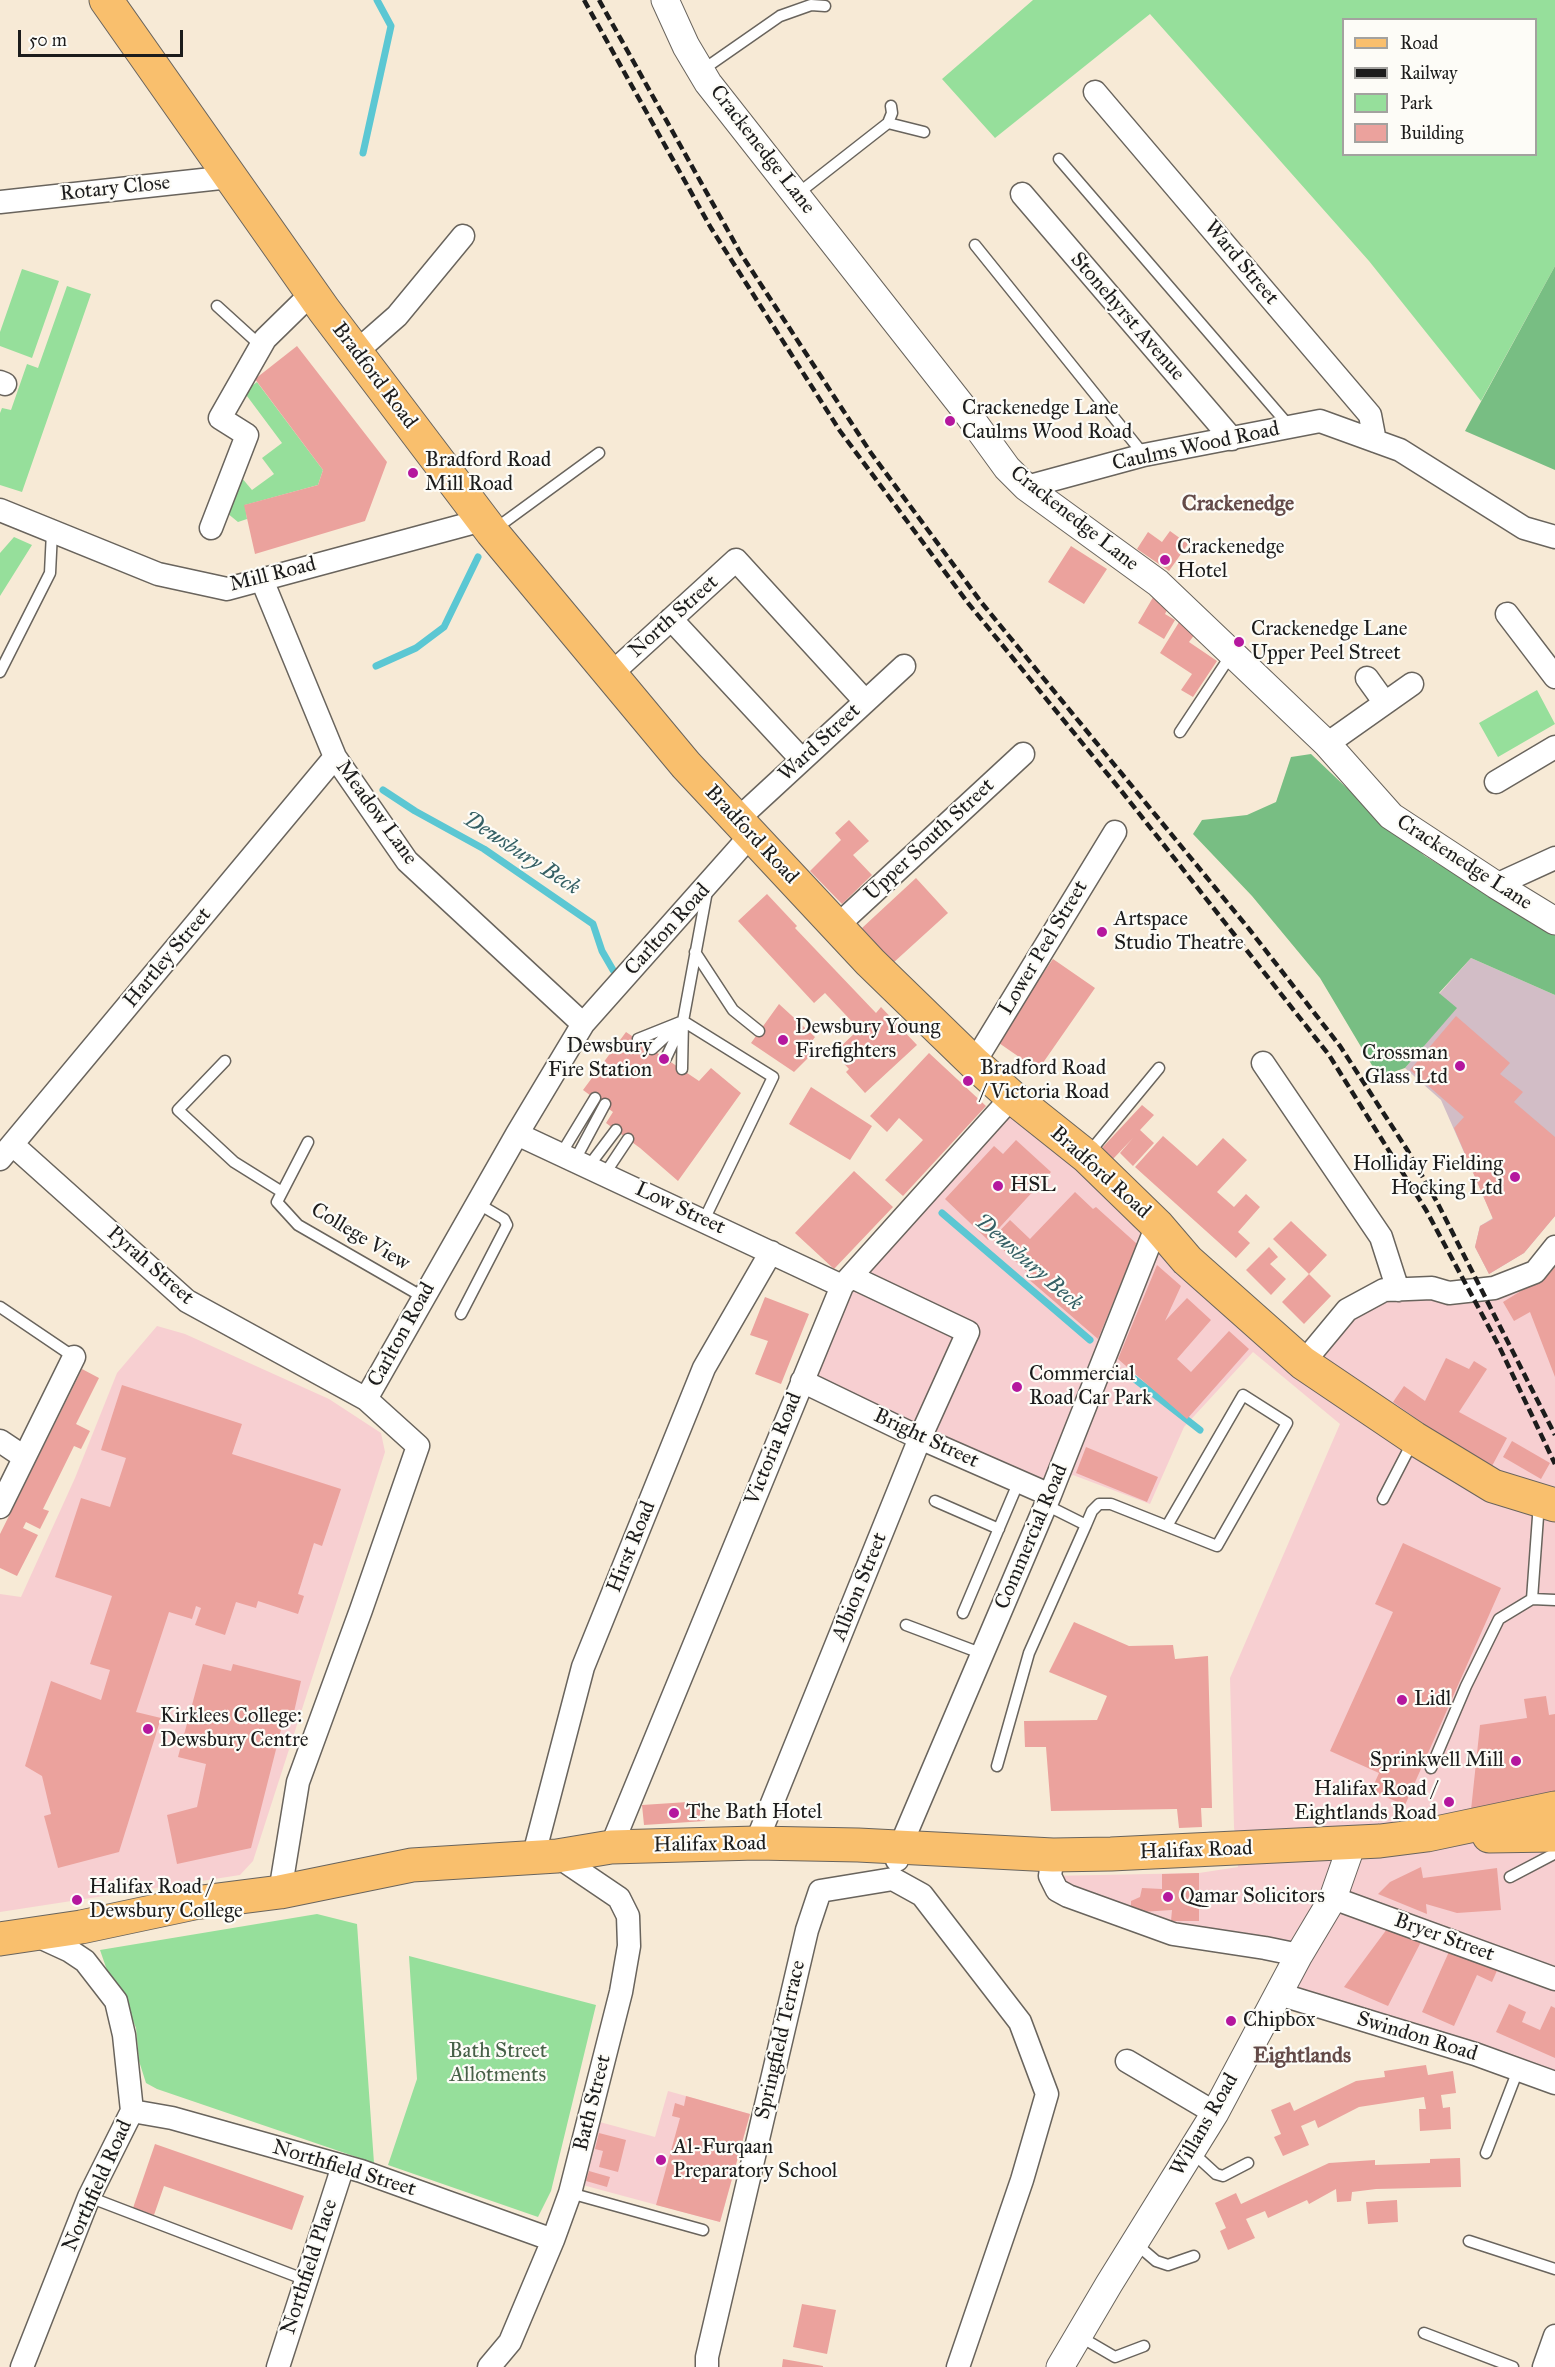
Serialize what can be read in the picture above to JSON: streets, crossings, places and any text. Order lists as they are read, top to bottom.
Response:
{
  "streets": {
    "main road": ["Bradford Road", "Halifax Road"],
    "street": [
      "Crackenedge Lane",
      "Rotary Close",
      "Ward Street",
      "Stonehyrst Avenue",
      "Caulms Wood Road",
      "Mill Road",
      "North Street",
      "Meadow Lane",
      "Upper South Street",
      "Carlton Road",
      "Lower Peel Street",
      "Hartley Street",
      "Low Street",
      "Pyrah Street",
      "Bright Street",
      "Victoria Road",
      "Commercial Road",
      "Hirst Road",
      "Albion Street",
      "Bryer Street",
      "Swindon Road",
      "Springfield Terrace",
      "Bath Street",
      "Willans Road",
      "Northfield Street",
      "Northfield Road",
      "Northfield Place"
    ],
    "lane": ["College View"]
  },
  "crossings": [
    ["Crackenedge Lane", "Caulms Wood Road"],
    ["Rotary Close", "Bradford Road"],
    ["Ward Street", "Bradford Road"],
    ["Ward Street", "Caulms Wood Road"],
    ["Ward Street", "North Street"],
    ["Ward Street", "Carlton Road"],
    ["Stonehyrst Avenue", "Caulms Wood Road"],
    ["Bradford Road", "Mill Road"],
    ["Bradford Road", "North Street"],
    ["Bradford Road", "Upper South Street"],
    ["Bradford Road", "Carlton Road"],
    ["Bradford Road", "Lower Peel Street"],
    ["Bradford Road", "Victoria Road"],
    ["Bradford Road", "Commercial Road"],
    ["Mill Road", "Meadow Lane"],
    ["Meadow Lane", "Carlton Road"],
    ["Meadow Lane", "Hartley Street"],
    ["Carlton Road", "Low Street"],
    ["Carlton Road", "College View"],
    ["Carlton Road", "Pyrah Street"],
    ["Carlton Road", "Halifax Road"],
    ["Hartley Street", "Pyrah Street"],
    ["Low Street", "Victoria Road"],
    ["Low Street", "Hirst Road"],
    ["Low Street", "Albion Street"],
    ["Bright Street", "Victoria Road"],
    ["Bright Street", "Commercial Road"],
    ["Bright Street", "Albion Street"],
    ["Victoria Road", "Halifax Road"],
    ["Commercial Road", "Halifax Road"],
    ["Hirst Road", "Halifax Road"],
    ["Hirst Road", "Bath Street"],
    ["Albion Street", "Halifax Road"],
    ["Halifax Road", "Bath Street"],
    ["Halifax Road", "Willans Road"],
    ["Halifax Road", "Northfield Road"],
    ["Bryer Street", "Willans Road"],
    ["Swindon Road", "Willans Road"],
    ["Bath Street", "Northfield Street"],
    ["Northfield Street", "Northfield Road"],
    ["Northfield Street", "Northfield Place"]
  ],
  "districts": ["Crackenedge", "Eightlands"],
  "water": ["Dewsbury Beck"],
  "parks": ["Bath Street Allotments"],
  "places": [
    "Crackenedge Lane Caulms Wood Road",
    "Bradford Road Mill Road",
    "Crackenedge Hotel",
    "Crackenedge Lane Upper Peel Street",
    "Artspace Studio Theatre",
    "Dewsbury Young Firefighters",
    "Dewsbury Fire Station",
    "Crossman Glass Ltd",
    "Bradford Road / Victoria Road",
    "Holliday Fielding Hocking Ltd",
    "HSL",
    "Commercial Road Car Park",
    "Lidl",
    "Kirklees College: Dewsbury Centre",
    "Sprinkwell Mill",
    "Halifax Road / Eightlands Road",
    "The Bath Hotel",
    "Qamar Solicitors",
    "Halifax Road / Dewsbury College",
    "Chipbox",
    "Al-Furqaan Preparatory School"
  ],
  "legend": [
    "Road",
    "Railway",
    "Park",
    "Building"
  ],
  "scale_bar": "50 m"
}
